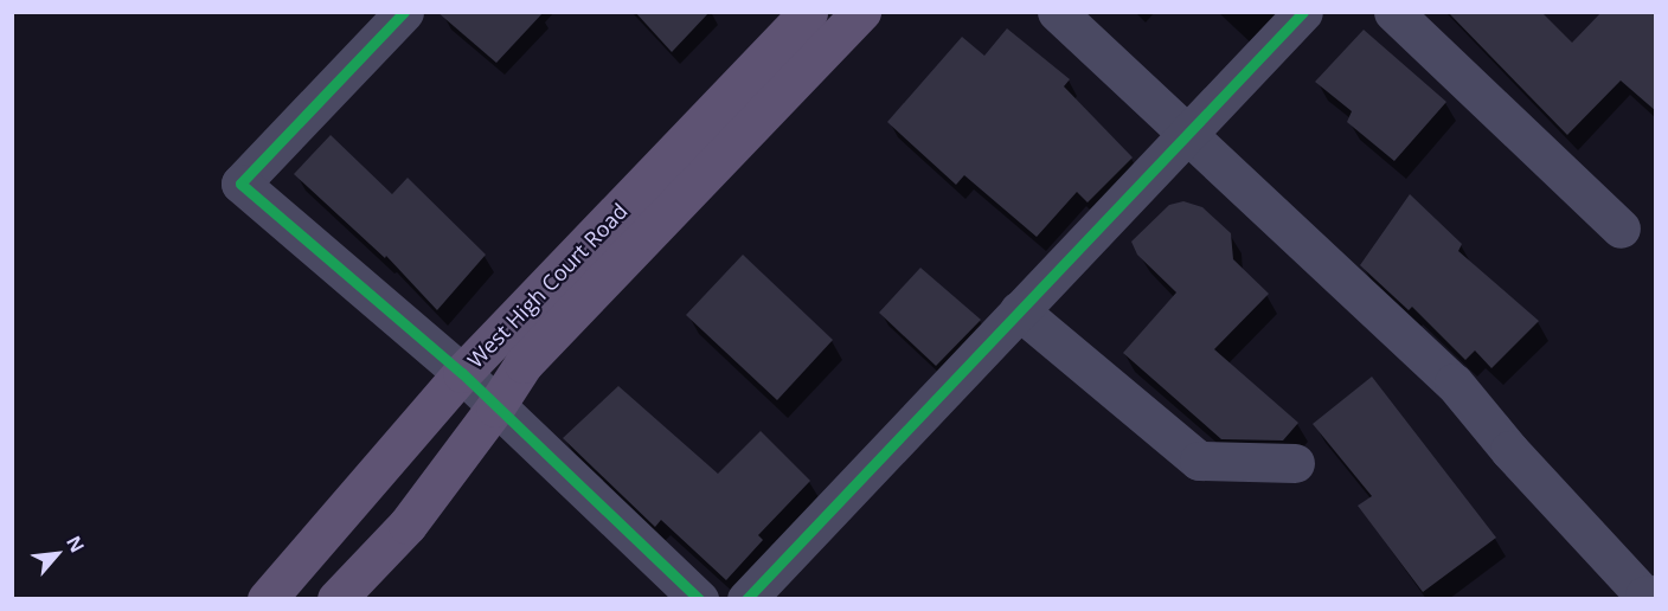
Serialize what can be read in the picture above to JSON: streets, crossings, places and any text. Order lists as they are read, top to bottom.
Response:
{
  "streets": {
    "main road": ["West High Court Road"]
  },
  "north": "top right"
}
